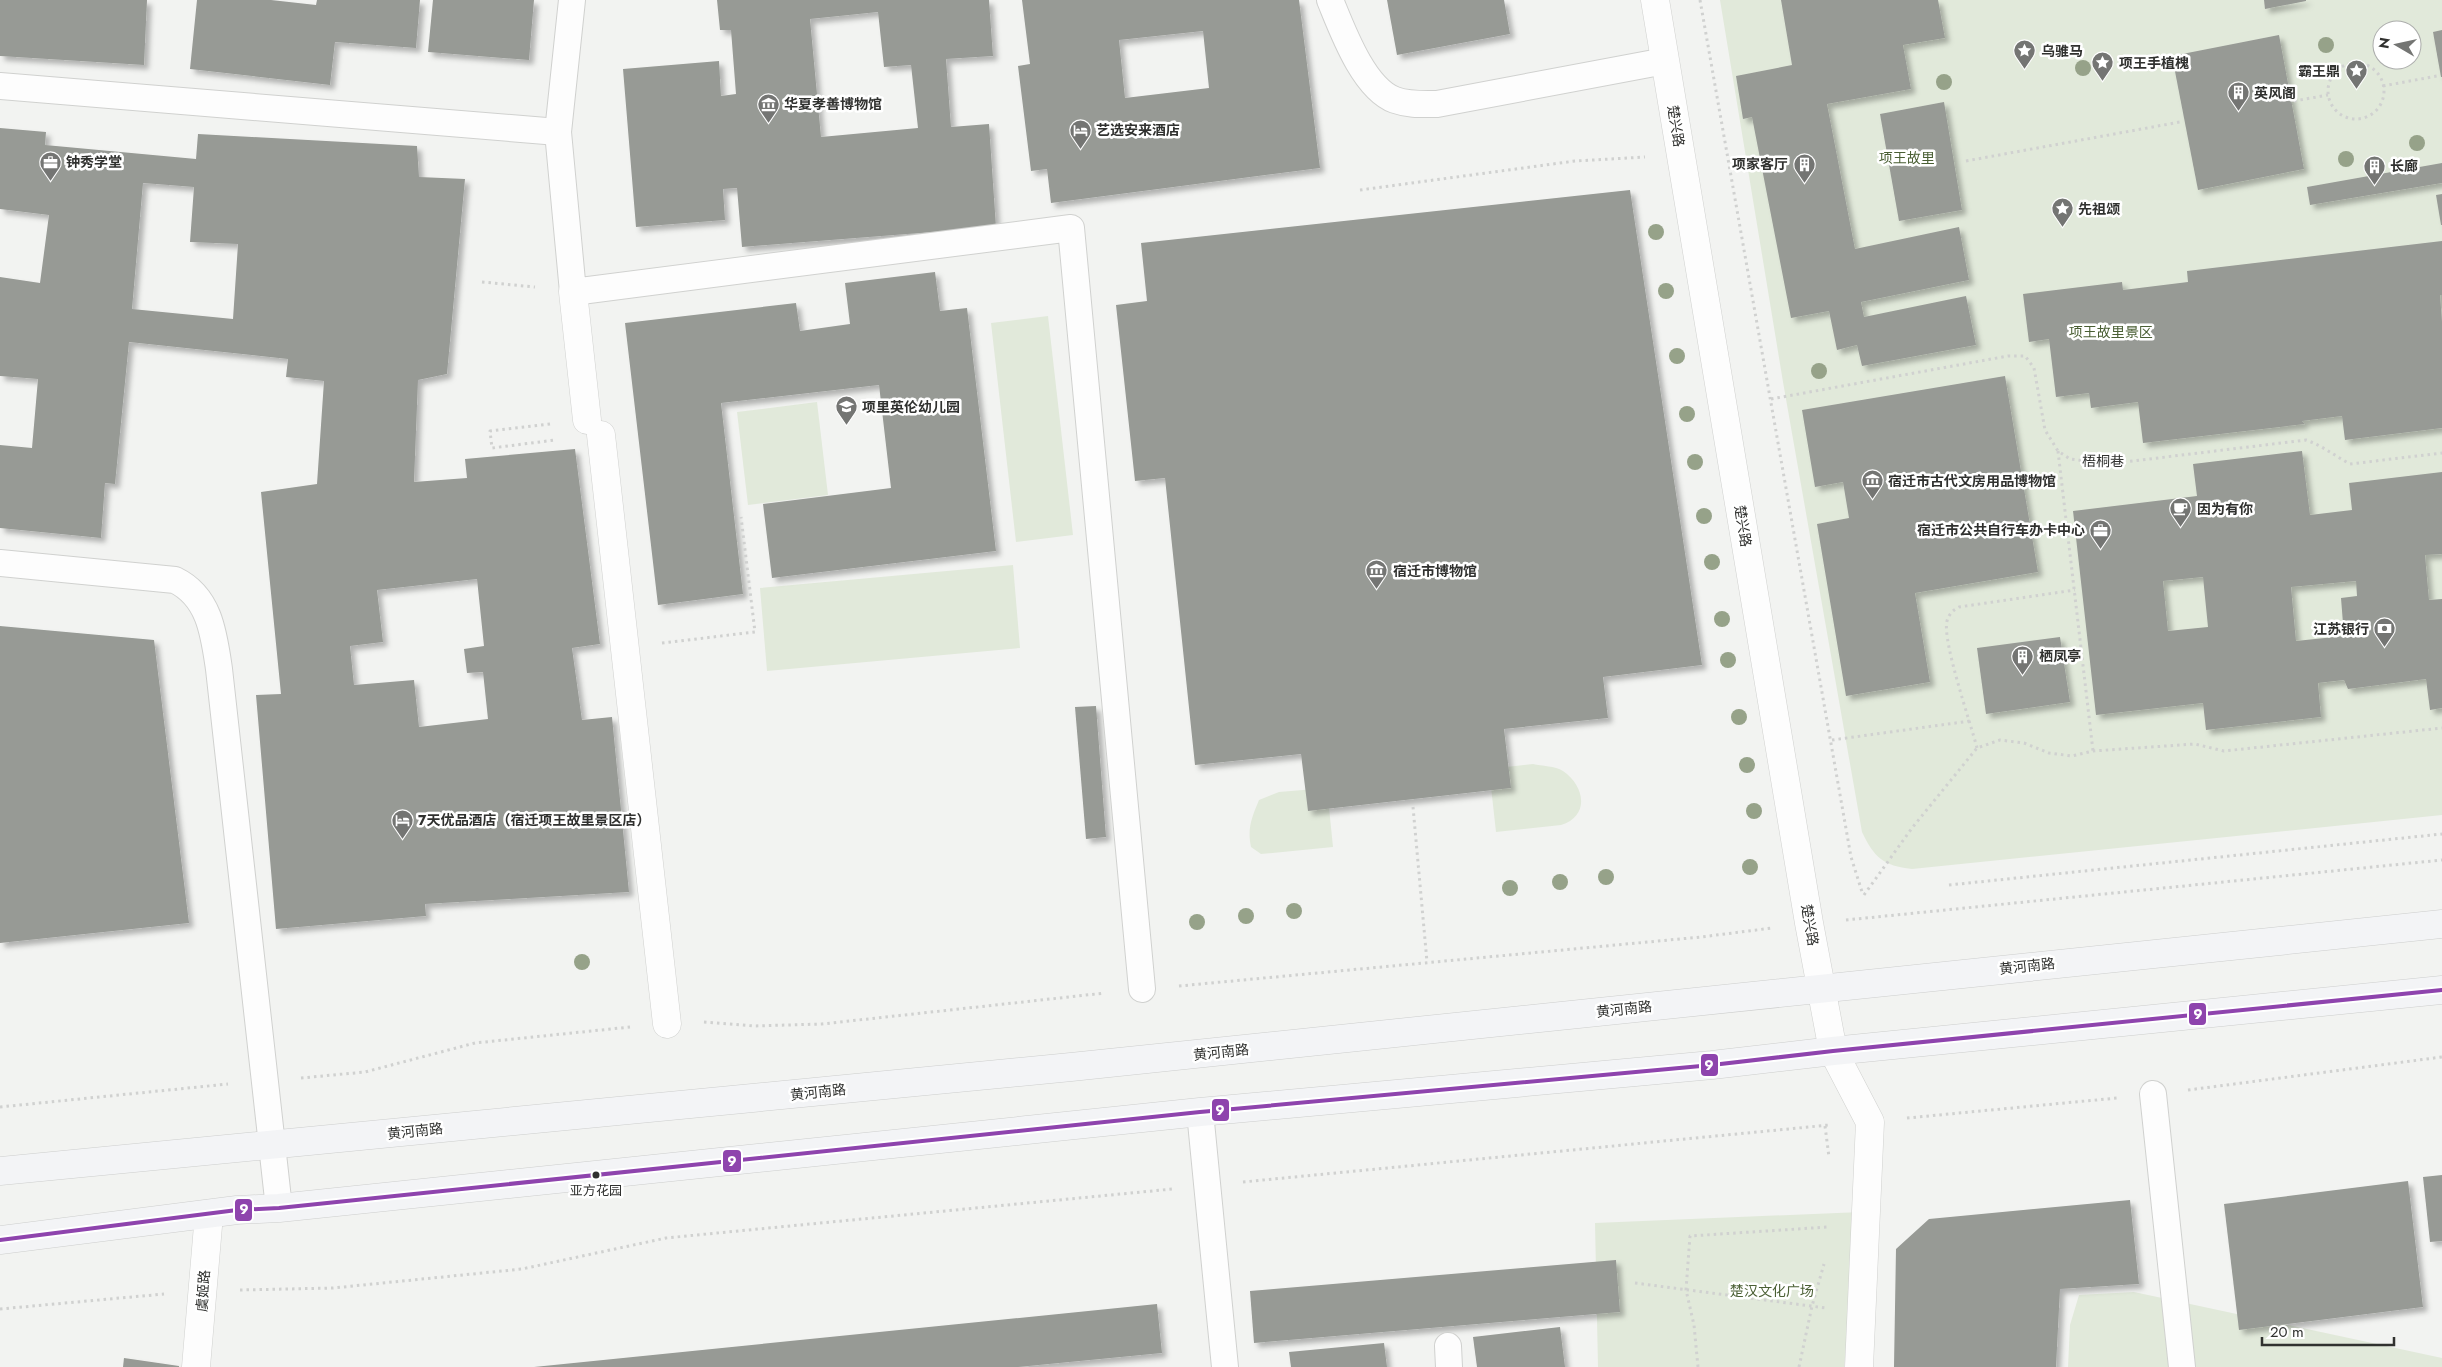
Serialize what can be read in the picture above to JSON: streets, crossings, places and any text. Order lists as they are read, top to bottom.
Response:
{
  "streets": {
    "main road": ["黄河南路"],
    "street": ["楚兴路", "虞姬路"],
    "path": ["梧桐巷"]
  },
  "crossings": [
    ["楚兴路", "黄河南路"]
  ],
  "parks": ["项王故里", "项王故里景区", "楚汉文化广场"],
  "places": {
    "place": [
      "乌骓马",
      "项王手植槐",
      "霸王鼎",
      "先祖颂"
    ],
    "building": [
      "英风阁",
      "项家客厅",
      "长廊",
      "栖凤亭"
    ],
    "museum": ["华夏孝善博物馆", "宿迁市古代文房用品博物馆", "宿迁市博物馆"],
    "hotel": ["艺选安来酒店", "7天优品酒店（宿迁项王故里景区店）"],
    "office": ["钟秀学堂", "宿迁市公共自行车办卡中心"],
    "school or university": ["项里英伦幼儿园"],
    "cafe": ["因为有你"],
    "bank": ["江苏银行"],
    "other": ["亚方花园"]
  },
  "lines": ["transit line 9"],
  "scale_bar": "20 m",
  "north": "left"
}
